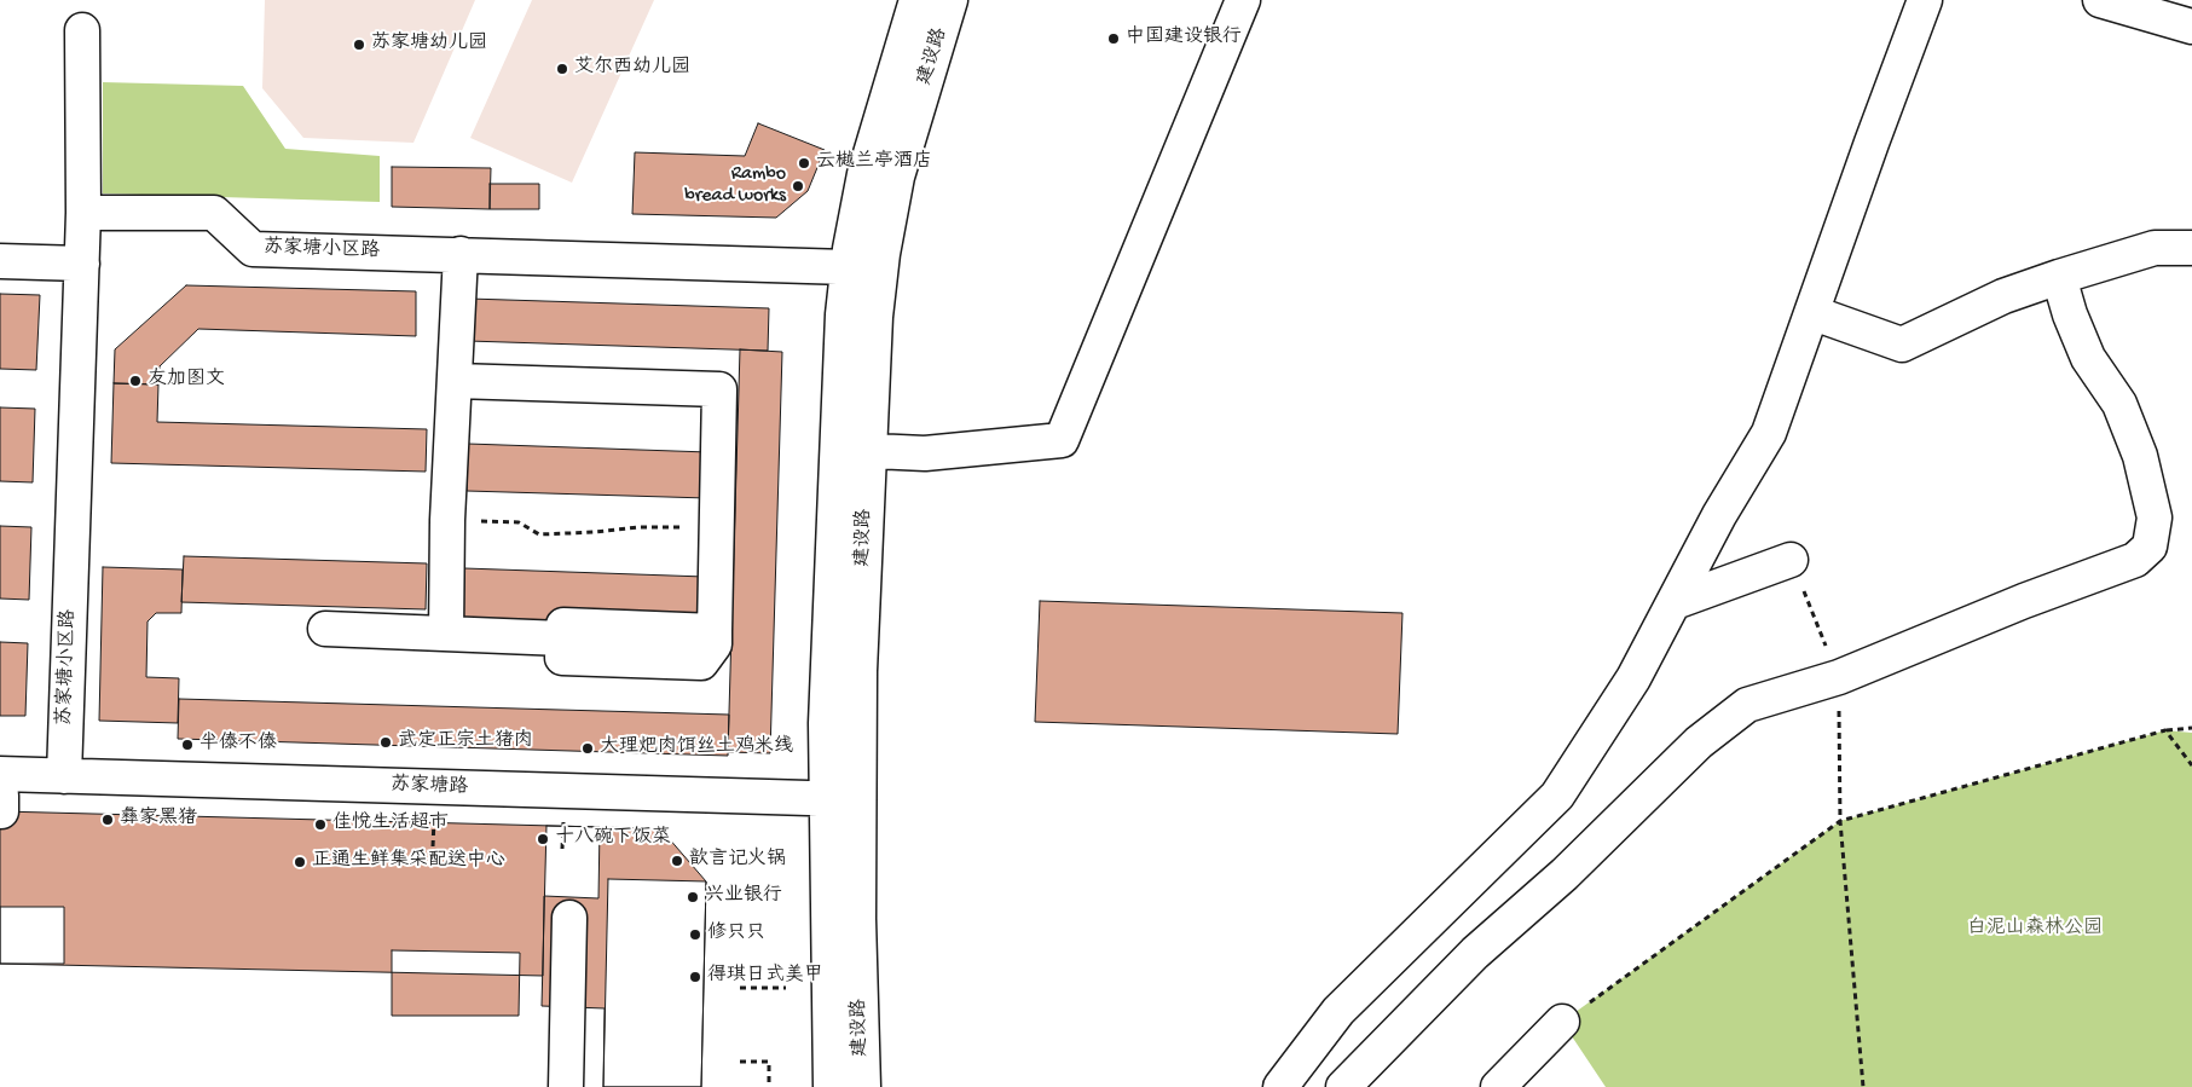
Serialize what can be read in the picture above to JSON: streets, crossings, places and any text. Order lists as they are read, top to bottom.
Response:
{
  "streets": {
    "street": ["建设路", "苏家塘小区路", "苏家塘路"]
  },
  "crossings": [
    ["建设路", "苏家塘小区路"],
    ["建设路", "苏家塘路"],
    ["苏家塘小区路", "苏家塘路"]
  ],
  "parks": ["白泥山森林公园"],
  "places": [
    "中国建设银行",
    "苏家塘幼儿园",
    "艾尔西幼儿园",
    "云樾兰亭酒店",
    "Rambo bread works",
    "友加图文",
    "武定正宗土猪肉",
    "半傣不傣",
    "大理𤆵肉饵丝土鸡米线",
    "彝家黑猪",
    "佳悦生活超市",
    "十八碗下饭菜",
    "歆言记火锅",
    "正通生鲜集采配送中心",
    "兴业银行",
    "修只只",
    "得琪日式美甲"
  ]
}
